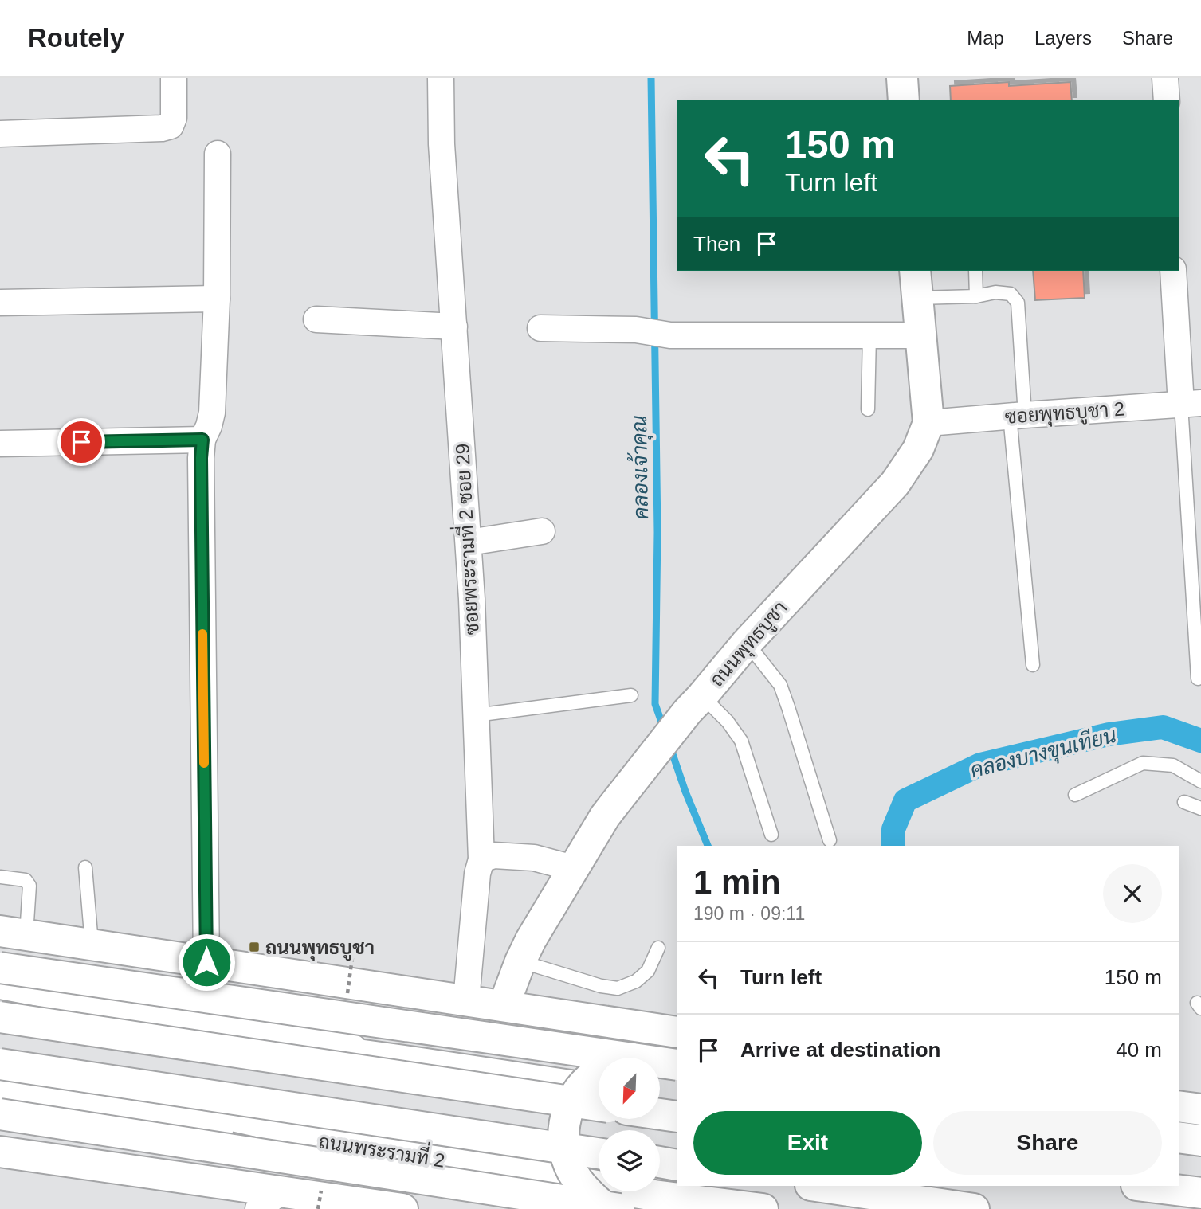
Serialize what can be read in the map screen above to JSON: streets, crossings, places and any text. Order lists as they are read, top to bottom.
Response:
{
  "streets": {
    "main road": ["ถนนพุทธบูชา", "ถนนพระรามที่ 2"],
    "street": ["ซอยพุทธบูชา 2", "ซอยพระรามที่ 2 ซอย 29"]
  },
  "crossings": [
    ["ซอยพุทธบูชา 2", "ถนนพุทธบูชา"]
  ],
  "water": ["คลองเจ้าคุณ", "คลองบางขุนเทียน"],
  "places": {
    "transit": ["ถนนพุทธบูชา"]
  },
  "north": "bottom left",
  "page": {
    "header": "Routely",
    "nav": ["Map", "Layers", "Share"],
    "turn": ["150 m", "Turn left"],
    "then": "Then",
    "heading": ["1 min", "190 m · 09:11"],
    "list": [
      {
        "name": "Turn left",
        "value": "150 m"
      },
      {
        "name": "Arrive at destination",
        "value": "40 m"
      }
    ],
    "buttons": ["Exit", "Share"]
  }
}
